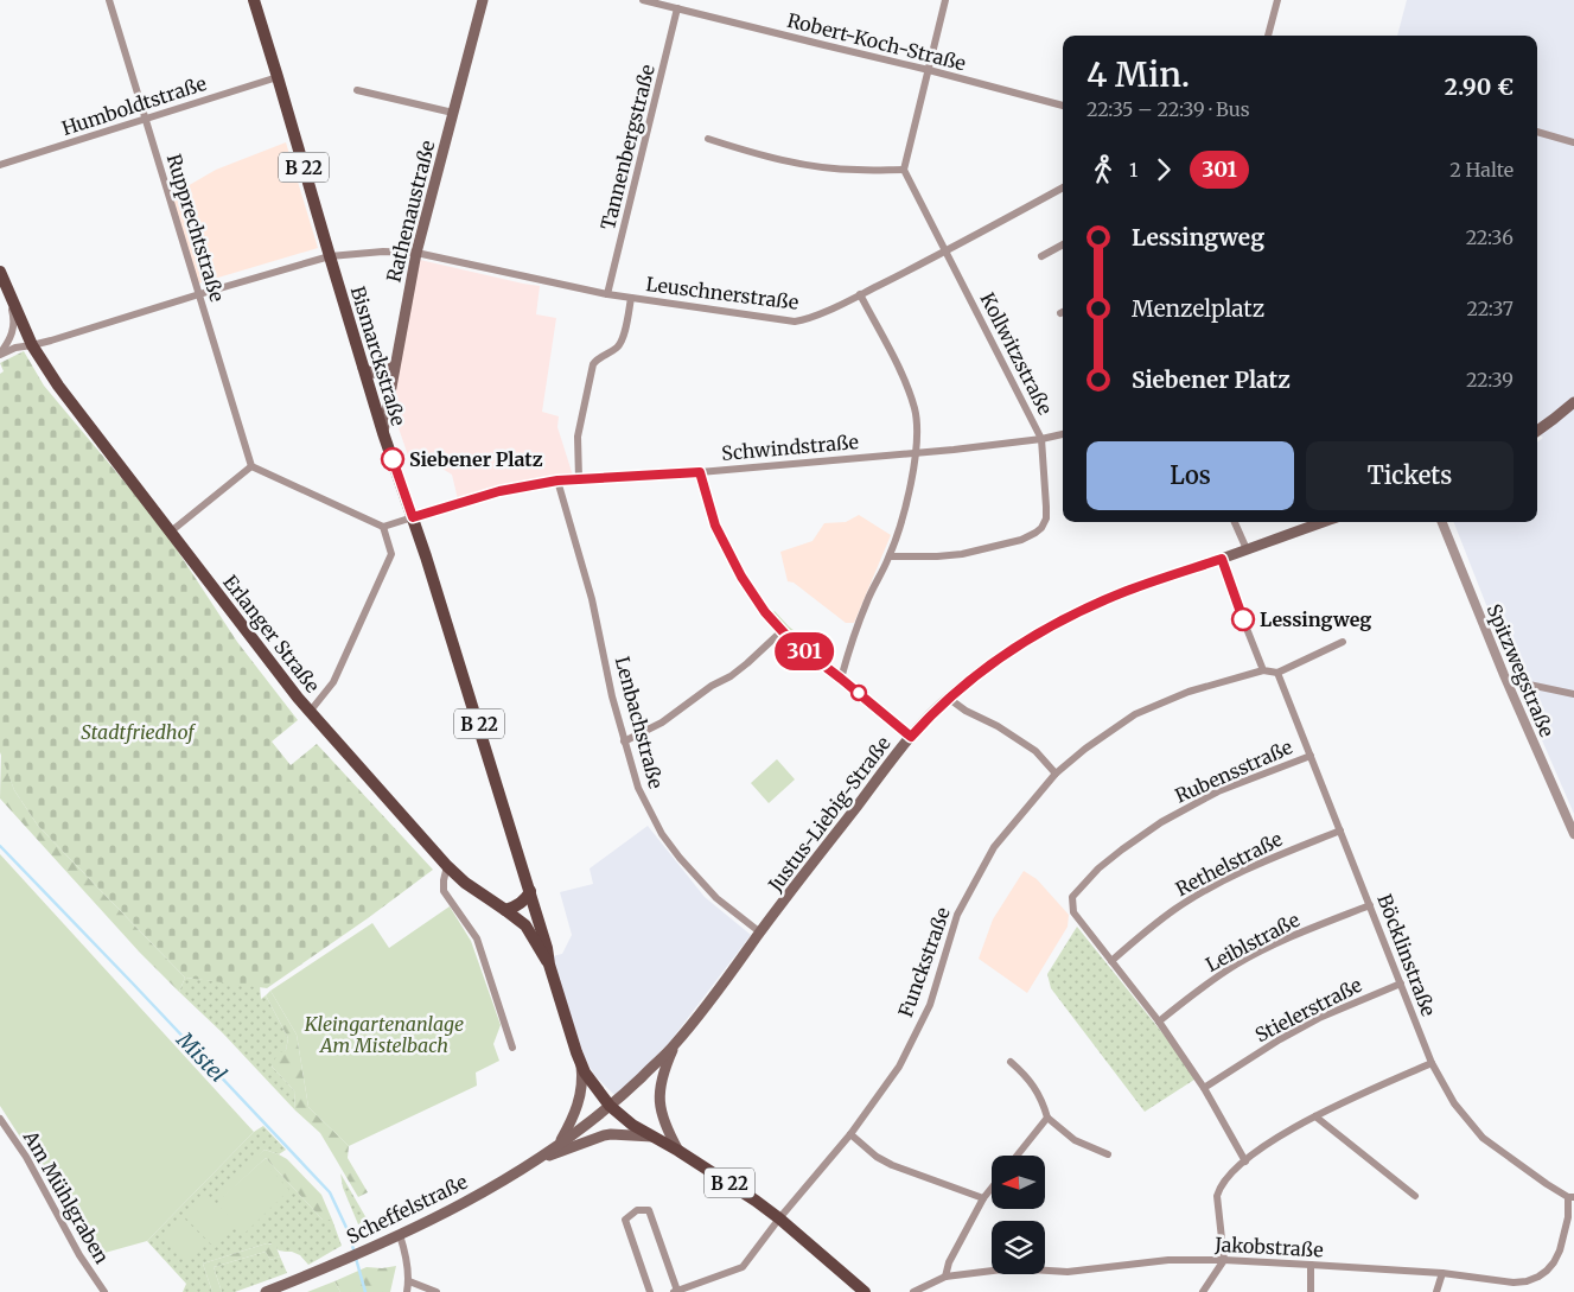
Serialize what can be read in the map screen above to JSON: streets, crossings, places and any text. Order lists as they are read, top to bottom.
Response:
{
  "streets": {
    "main road": [
      "B 22",
      "Rathenaustraße",
      "Bismarckstraße",
      "Erlanger Straße",
      "Justus-Liebig-Straße",
      "Scheffelstraße"
    ],
    "street": [
      "Robert-Koch-Straße",
      "Humboldtstraße",
      "Tannenbergstraße",
      "Rupprechtstraße",
      "Leuschnerstraße",
      "Kollwitzstraße",
      "Schwindstraße",
      "Spitzwegstraße",
      "Lenbachstraße",
      "Rubensstraße",
      "Rethelstraße",
      "Leiblstraße",
      "Böcklinstraße",
      "Funckstraße",
      "Stielerstraße",
      "Am Mühlgraben",
      "Jakobstraße"
    ]
  },
  "crossings": [
    ["Robert-Koch-Straße", "Tannenbergstraße"],
    ["Humboldtstraße", "Rupprechtstraße"],
    ["Humboldtstraße", "Bismarckstraße"],
    ["Tannenbergstraße", "Leuschnerstraße"],
    ["B 22", "Bismarckstraße"],
    ["B 22", "Erlanger Straße"],
    ["B 22", "Funckstraße"],
    ["B 22", "Scheffelstraße"],
    ["Rathenaustraße", "Leuschnerstraße"],
    ["Rathenaustraße", "Bismarckstraße"],
    ["Rupprechtstraße", "Leuschnerstraße"],
    ["Leuschnerstraße", "Kollwitzstraße"],
    ["Leuschnerstraße", "Bismarckstraße"],
    ["Leuschnerstraße", "Erlanger Straße"],
    ["Kollwitzstraße", "Schwindstraße"],
    ["Bismarckstraße", "Schwindstraße"],
    ["Schwindstraße", "Lenbachstraße"],
    ["Lenbachstraße", "Justus-Liebig-Straße"],
    ["Rubensstraße", "Rethelstraße"],
    ["Rubensstraße", "Böcklinstraße"],
    ["Justus-Liebig-Straße", "Scheffelstraße"],
    ["Rethelstraße", "Böcklinstraße"],
    ["Leiblstraße", "Böcklinstraße"],
    ["Böcklinstraße", "Stielerstraße"],
    ["Böcklinstraße", "Jakobstraße"]
  ],
  "water": ["Mistel"],
  "parks": ["Stadtfriedhof", "Kleingartenanlage Am Mistelbach"],
  "places": ["Siebener Platz", "Lessingweg"],
  "lines": ["bus line 301"],
  "north": "left",
  "page": {
    "on_map": "301",
    "heading": ["4 Min.", "22:35 – 22:39 · Bus", "2.90 €"],
    "legs": ["1", "301", "2 Halte"],
    "list": [
      {
        "name": "Lessingweg",
        "value": "22:36"
      },
      {
        "name": "Menzelplatz",
        "value": "22:37"
      },
      {
        "name": "Siebener Platz",
        "value": "22:39"
      }
    ],
    "buttons": ["Los", "Tickets"]
  }
}
